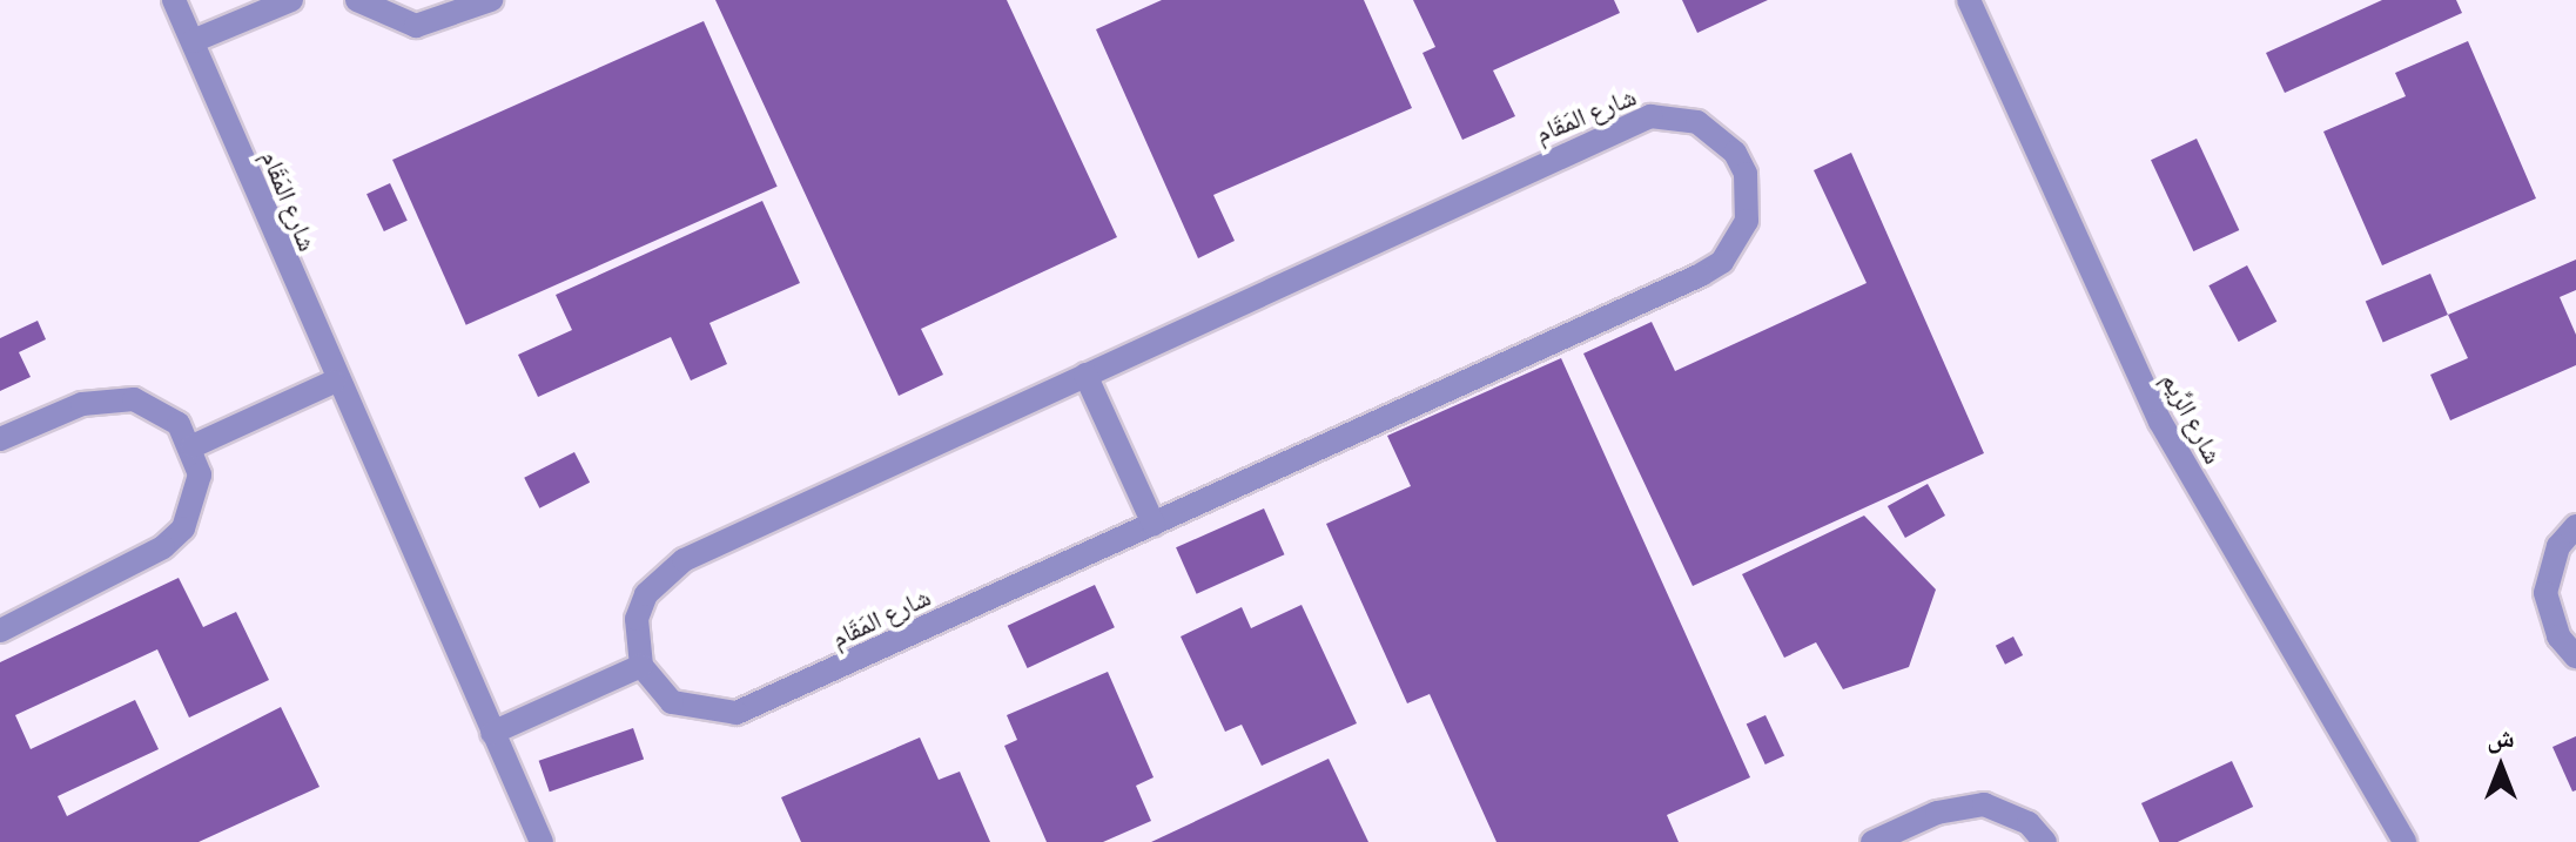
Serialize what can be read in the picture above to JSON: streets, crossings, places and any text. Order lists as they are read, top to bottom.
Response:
{
  "streets": {
    "street": ["شارع المَقَام", "شارع الرِّيم"]
  },
  "north": "top"
}
